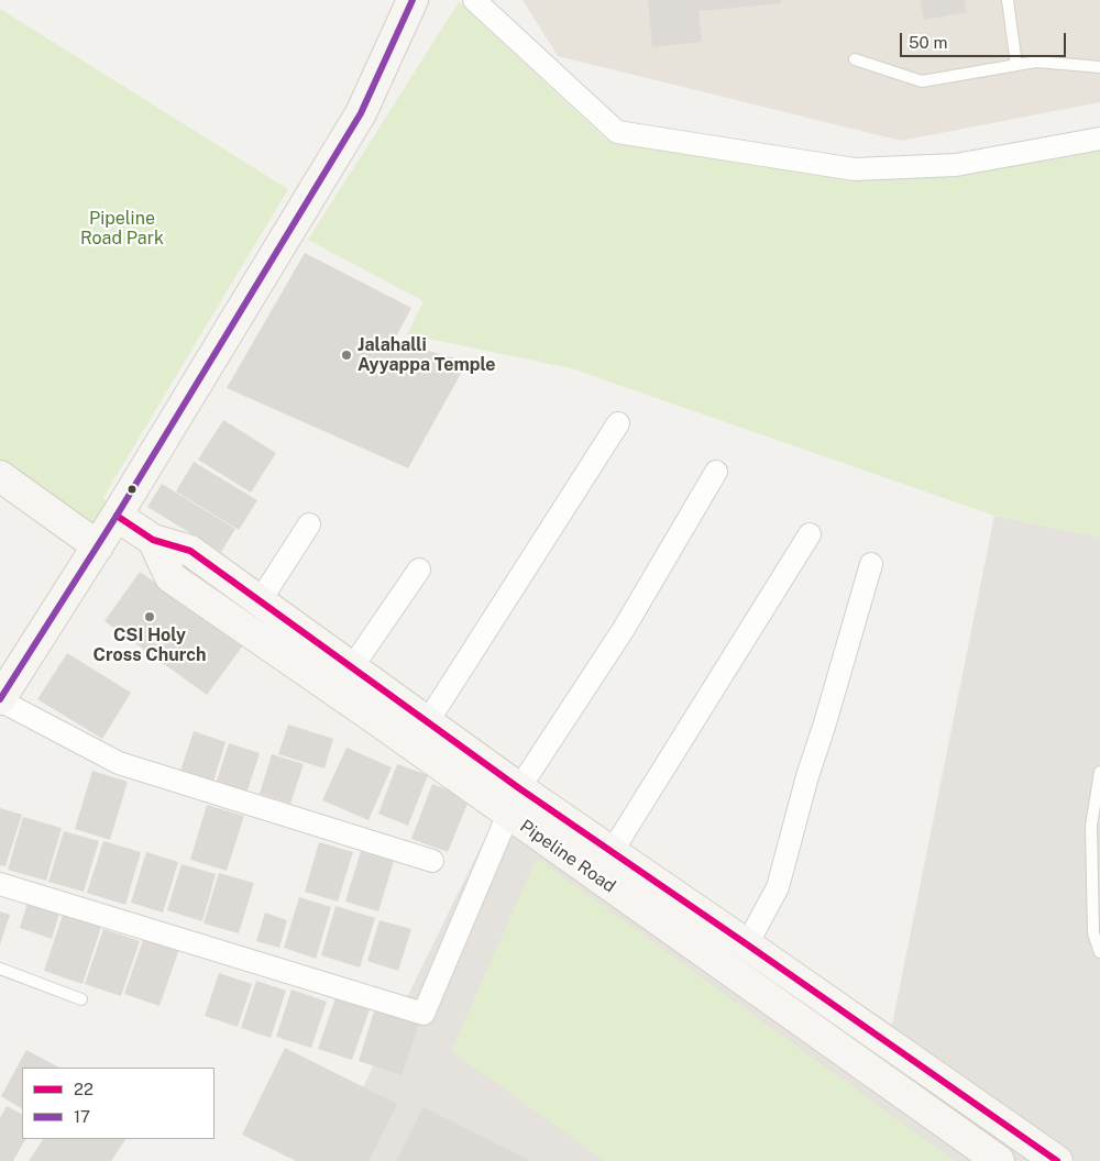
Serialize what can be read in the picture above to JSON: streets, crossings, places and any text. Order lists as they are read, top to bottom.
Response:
{
  "streets": {
    "main road": ["Pipeline Road"]
  },
  "parks": ["Pipeline Road Park"],
  "places": ["Jalahalli Ayyappa Temple", "CSI Holy Cross Church"],
  "lines": ["transit line 17", "transit line 22"],
  "legend": ["22", "17"],
  "scale_bar": "50 m"
}
